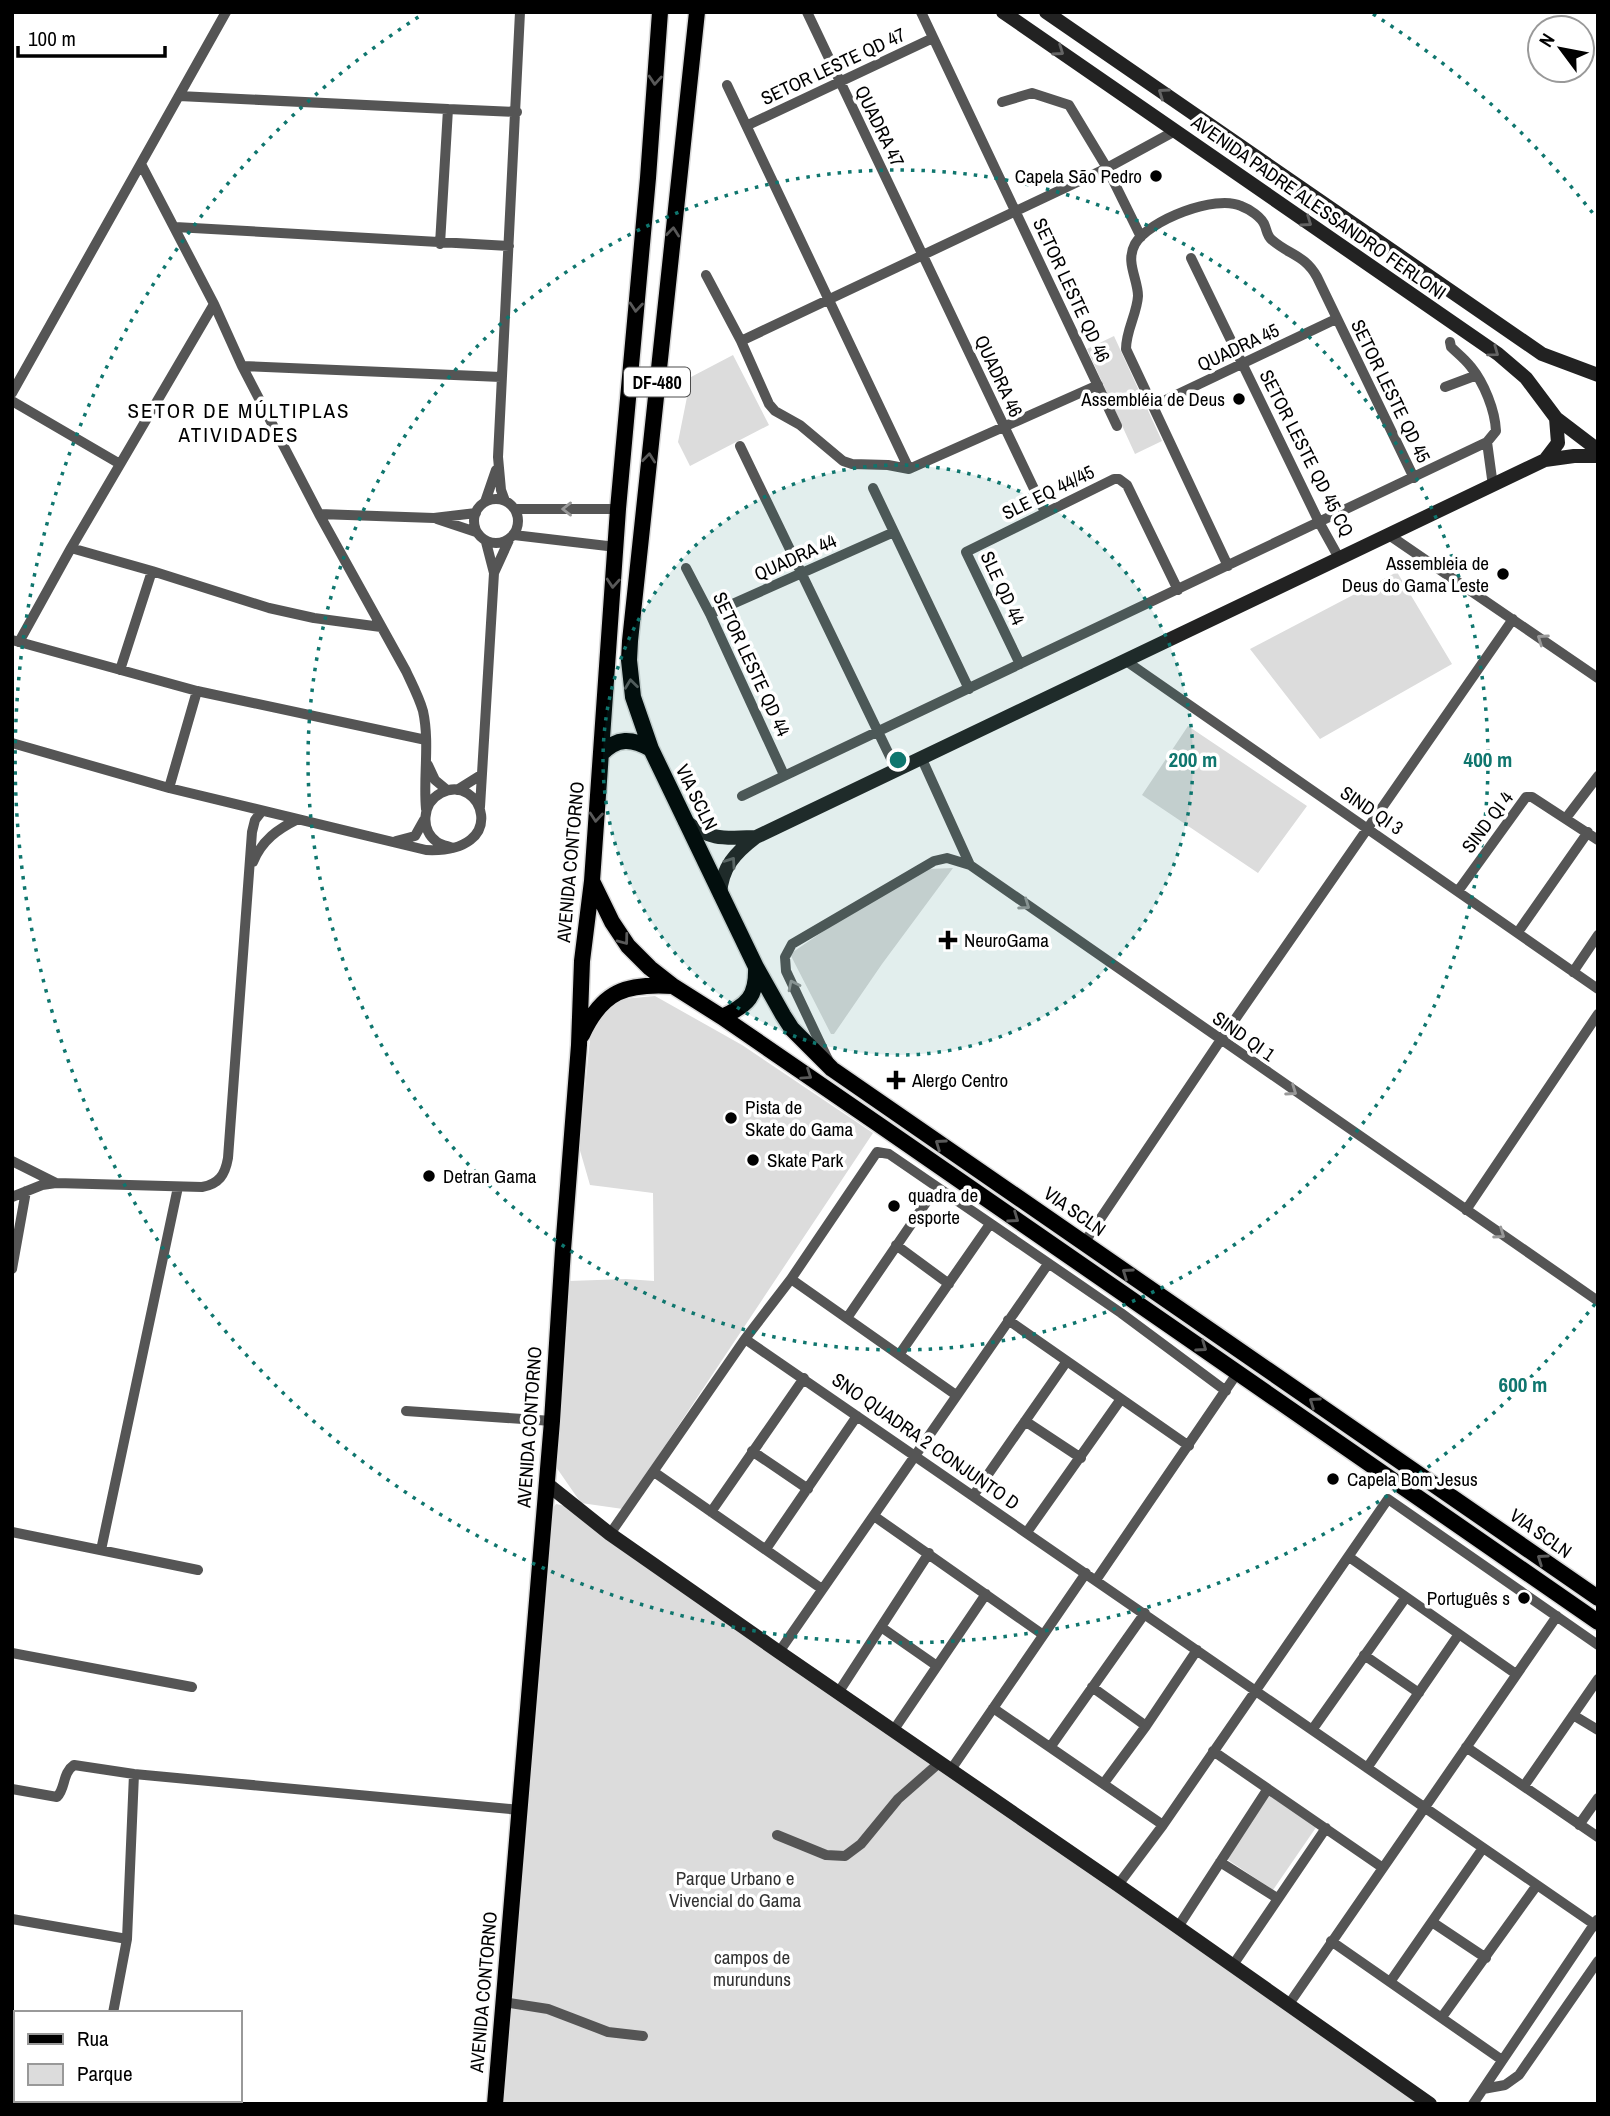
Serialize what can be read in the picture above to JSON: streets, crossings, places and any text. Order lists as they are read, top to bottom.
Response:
{
  "streets": {
    "main road": [
      "AVENIDA PADRE ALESSANDRO FERLONI",
      "DF-480",
      "VIA SCLN",
      "AVENIDA CONTORNO"
    ],
    "street": [
      "SETOR LESTE QD 47",
      "QUADRA 47",
      "SETOR LESTE QD 46",
      "QUADRA 45",
      "QUADRA 46",
      "SETOR LESTE QD 45",
      "SETOR LESTE QD 45 CQ",
      "SLE EQ 44/45",
      "QUADRA 44",
      "SLE QD 44",
      "SETOR LESTE QD 44",
      "SIND QI 3",
      "SIND QI 4",
      "SIND QI 1",
      "SNO QUADRA 2 CONJUNTO D"
    ]
  },
  "crossings": [
    ["SETOR LESTE QD 47", "QUADRA 47"],
    ["SETOR LESTE QD 47", "SETOR LESTE QD 46"],
    ["QUADRA 47", "QUADRA 46"],
    ["QUADRA 45", "SETOR LESTE QD 45"],
    ["QUADRA 45", "SETOR LESTE QD 45 CQ"],
    ["QUADRA 46", "SLE EQ 44/45"],
    ["DF-480", "VIA SCLN"],
    ["DF-480", "AVENIDA CONTORNO"],
    ["SETOR LESTE QD 45", "SETOR LESTE QD 45 CQ"],
    ["SETOR LESTE QD 45", "SLE EQ 44/45"],
    ["SETOR LESTE QD 45", "SLE QD 44"],
    ["SETOR LESTE QD 45", "SETOR LESTE QD 44"],
    ["SLE EQ 44/45", "SLE QD 44"],
    ["QUADRA 44", "SETOR LESTE QD 44"],
    ["VIA SCLN", "AVENIDA CONTORNO"],
    ["SIND QI 3", "SIND QI 4"]
  ],
  "one_way": ["SIND QI 1"],
  "districts": ["SETOR DE MÚLTIPLAS ATIVIDADES"],
  "parks": ["Parque Urbano e Vivencial do Gama", "campos de murunduns"],
  "places": {
    "other": [
      "Capela São Pedro",
      "Assembléia de Deus",
      "Assembleia de Deus do Gama Leste",
      "Pista de Skate do Gama",
      "Skate Park",
      "Detran Gama",
      "quadra de esporte",
      "Capela Bom Jesus",
      "Português s"
    ],
    "health": ["NeuroGama", "Alergo Centro"]
  },
  "legend": ["Rua", "Parque"],
  "scale_bar": "100 m",
  "north": "top left",
  "rings": ["200 m", "400 m", "600 m"]
}
